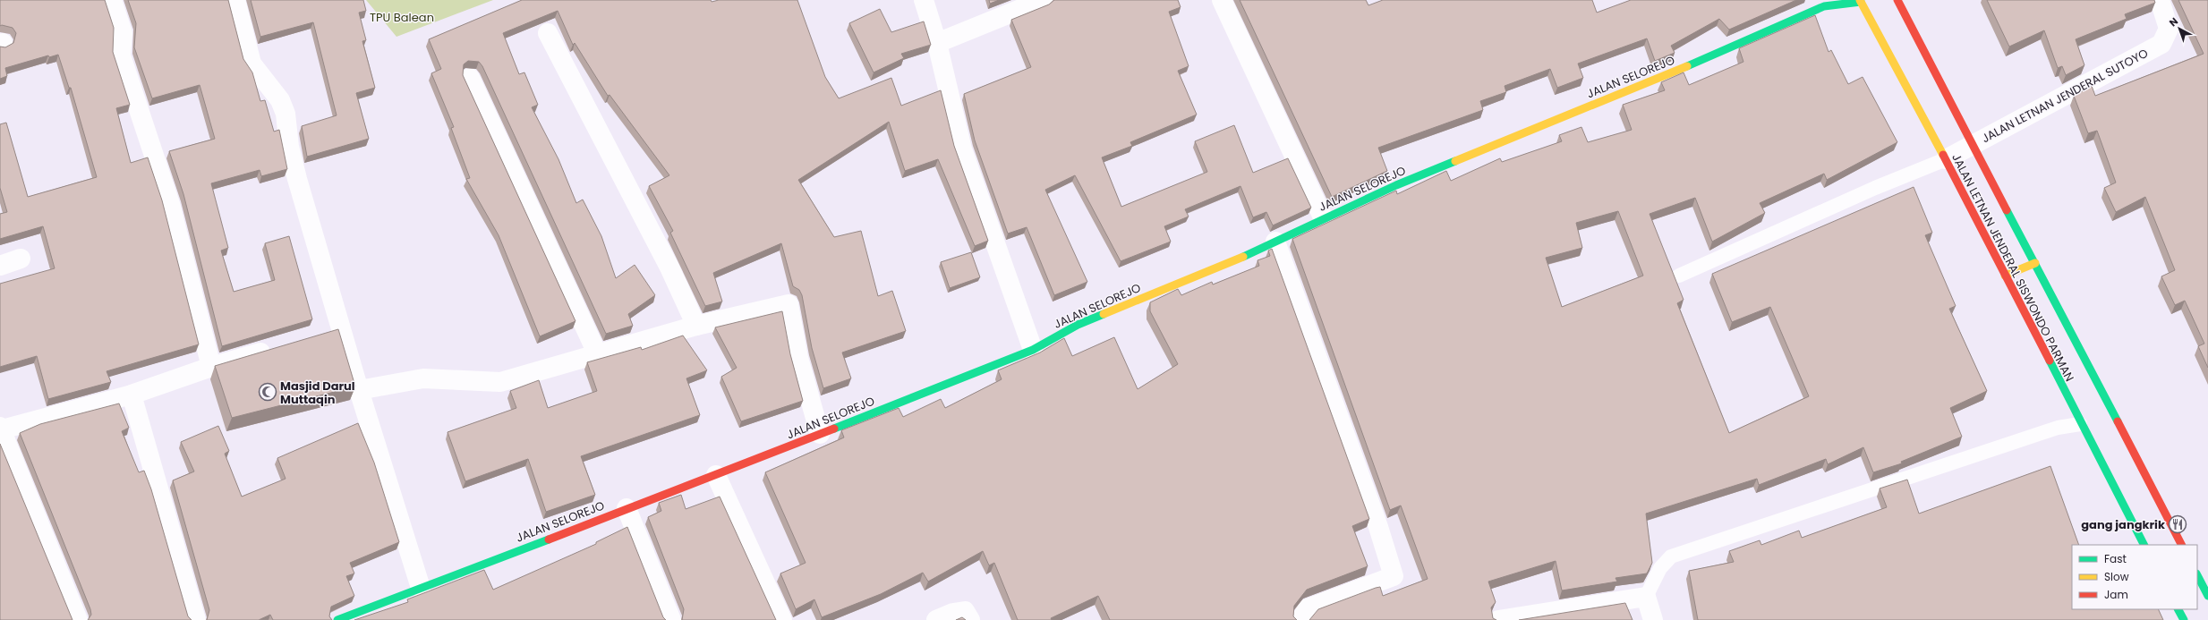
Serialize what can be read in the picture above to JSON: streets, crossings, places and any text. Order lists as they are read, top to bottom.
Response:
{
  "streets": {
    "street": ["JALAN SELOREJO", "JALAN LETNAN JENDERAL SUTOYO", "JALAN LETNAN JENDERAL SISWONDO PARMAN"]
  },
  "crossings": [
    ["JALAN SELOREJO", "JALAN LETNAN JENDERAL SISWONDO PARMAN"],
    ["JALAN LETNAN JENDERAL SUTOYO", "JALAN LETNAN JENDERAL SISWONDO PARMAN"]
  ],
  "parks": ["TPU Balean"],
  "places": {
    "mosque": ["Masjid Darul Muttaqin"],
    "restaurant": ["gang jangkrik"]
  },
  "legend": ["Fast", "Slow", "Jam"],
  "north": "top left"
}
